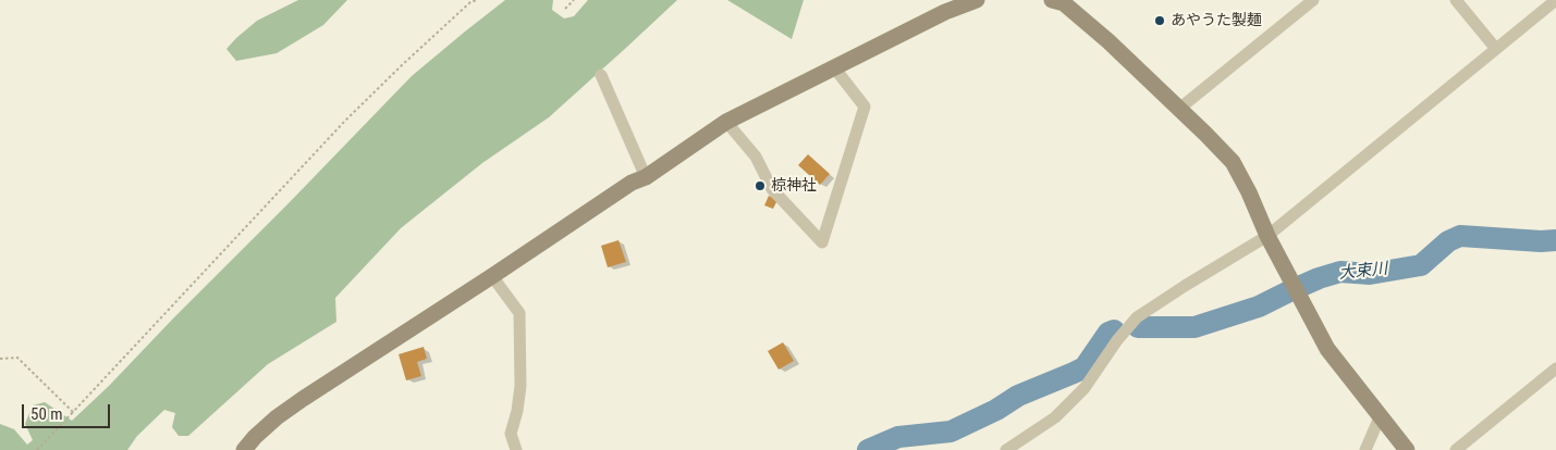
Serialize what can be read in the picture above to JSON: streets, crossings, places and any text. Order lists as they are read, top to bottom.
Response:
{
  "water": ["大束川"],
  "places": ["あやうた製麺", "椋神社"],
  "scale_bar": "50 m"
}
